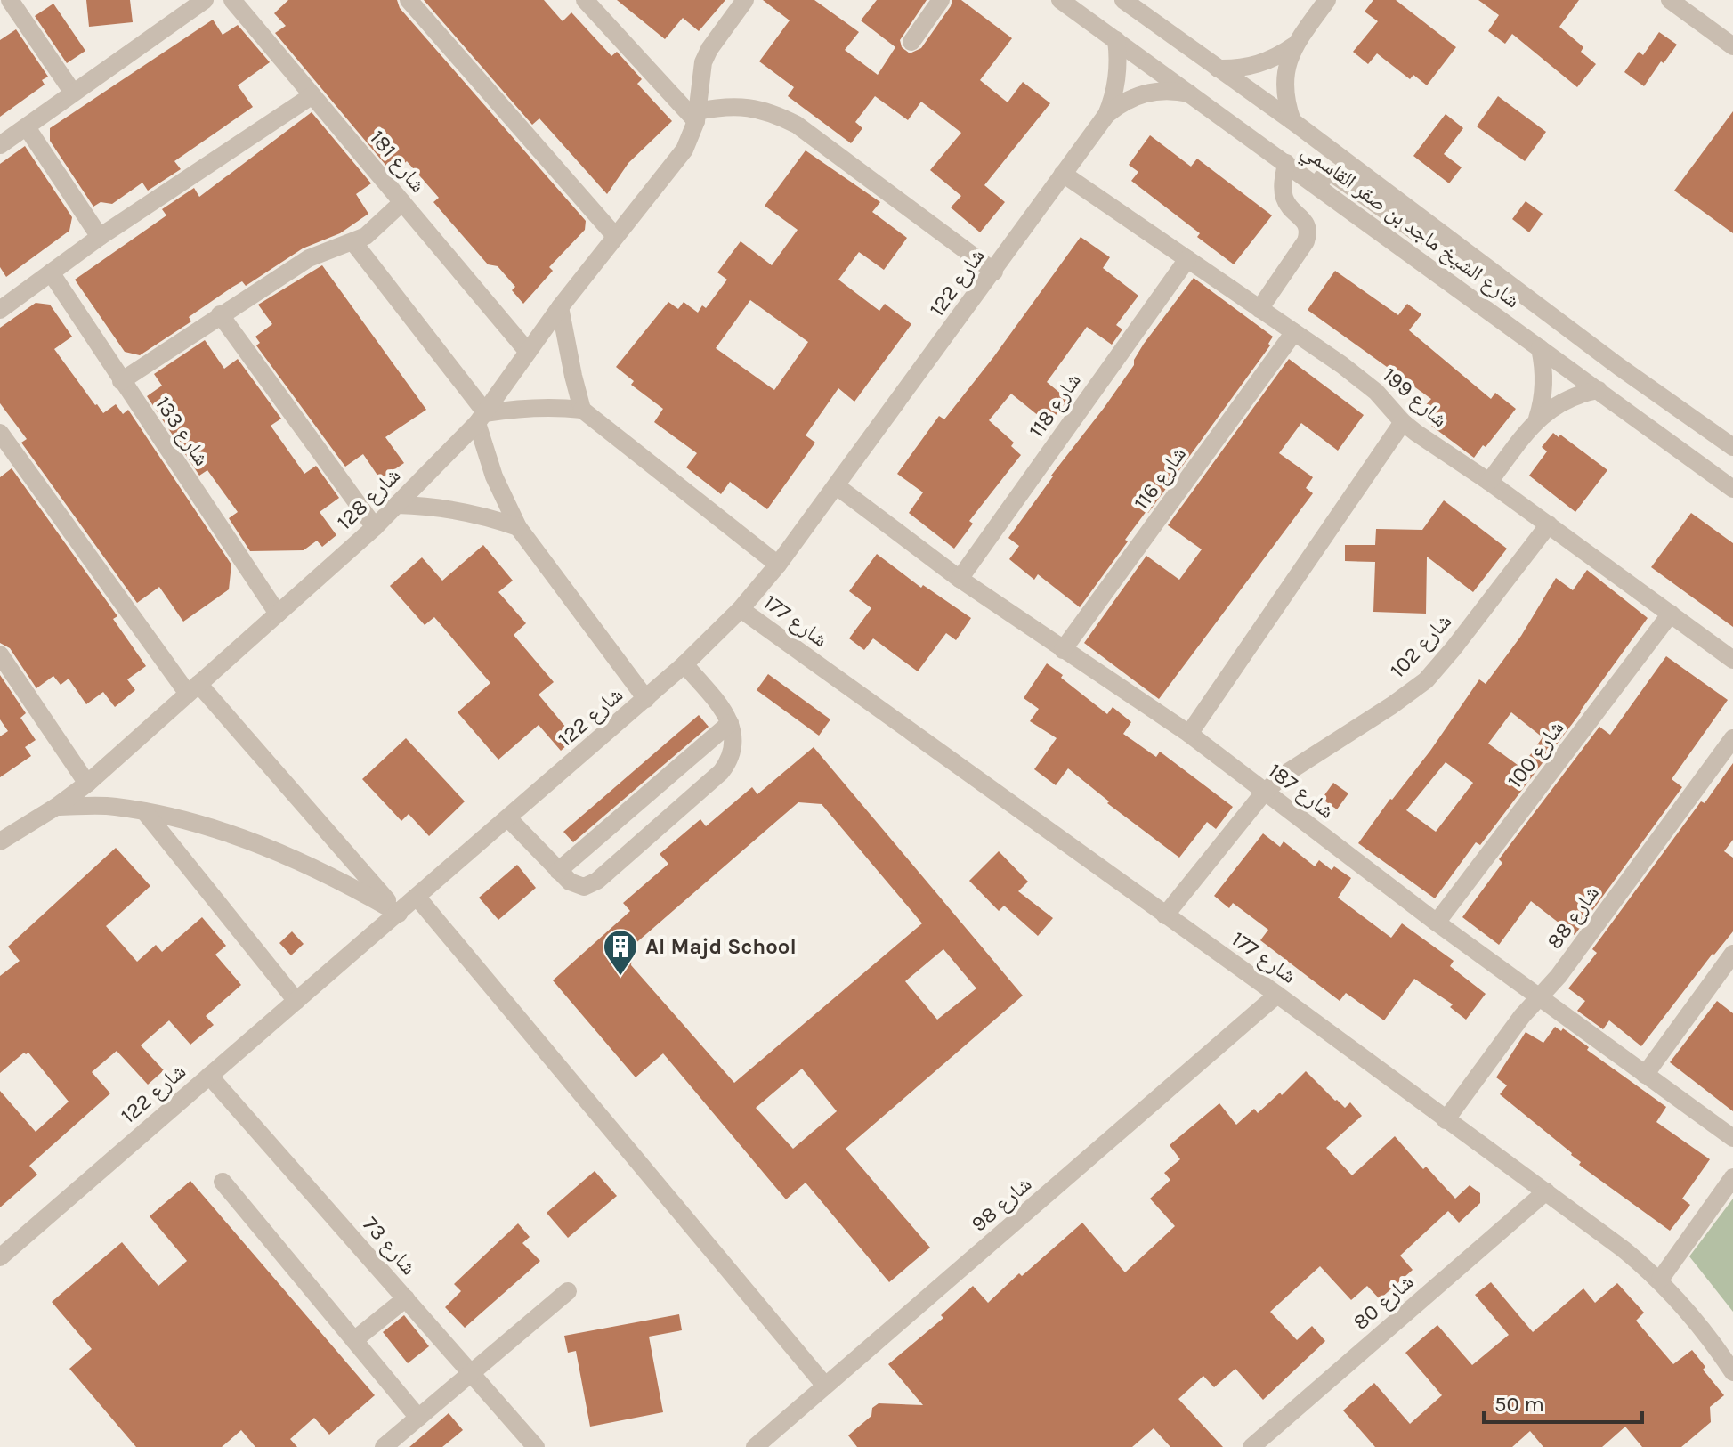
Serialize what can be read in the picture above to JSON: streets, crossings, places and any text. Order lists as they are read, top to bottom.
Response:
{
  "streets": {
    "street": [
      "شارع 181",
      "شارع الشيخ ماجد بن صقر القاسمي",
      "شارع 122",
      "شارع 199",
      "شارع 118",
      "شارع 133",
      "شارع 116",
      "شارع 128",
      "شارع 177",
      "شارع 102",
      "شارع 100",
      "شارع 187",
      "شارع 88",
      "شارع 98",
      "شارع 73",
      "شارع 80"
    ]
  },
  "crossings": [
    ["شارع 181", "شارع 128"],
    ["شارع الشيخ ماجد بن صقر القاسمي", "شارع 122"],
    ["شارع 122", "شارع 199"],
    ["شارع 122", "شارع 177"],
    ["شارع 122", "شارع 187"],
    ["شارع 122", "شارع 73"],
    ["شارع 199", "شارع 118"],
    ["شارع 199", "شارع 116"],
    ["شارع 199", "شارع 102"],
    ["شارع 199", "شارع 100"],
    ["شارع 118", "شارع 187"],
    ["شارع 133", "شارع 128"],
    ["شارع 116", "شارع 187"],
    ["شارع 177", "شارع 102"],
    ["شارع 177", "شارع 88"],
    ["شارع 177", "شارع 98"],
    ["شارع 177", "شارع 80"],
    ["شارع 102", "شارع 187"],
    ["شارع 100", "شارع 187"],
    ["شارع 187", "شارع 88"]
  ],
  "places": {
    "building": ["Al Majd School"]
  },
  "scale_bar": "50 m"
}
